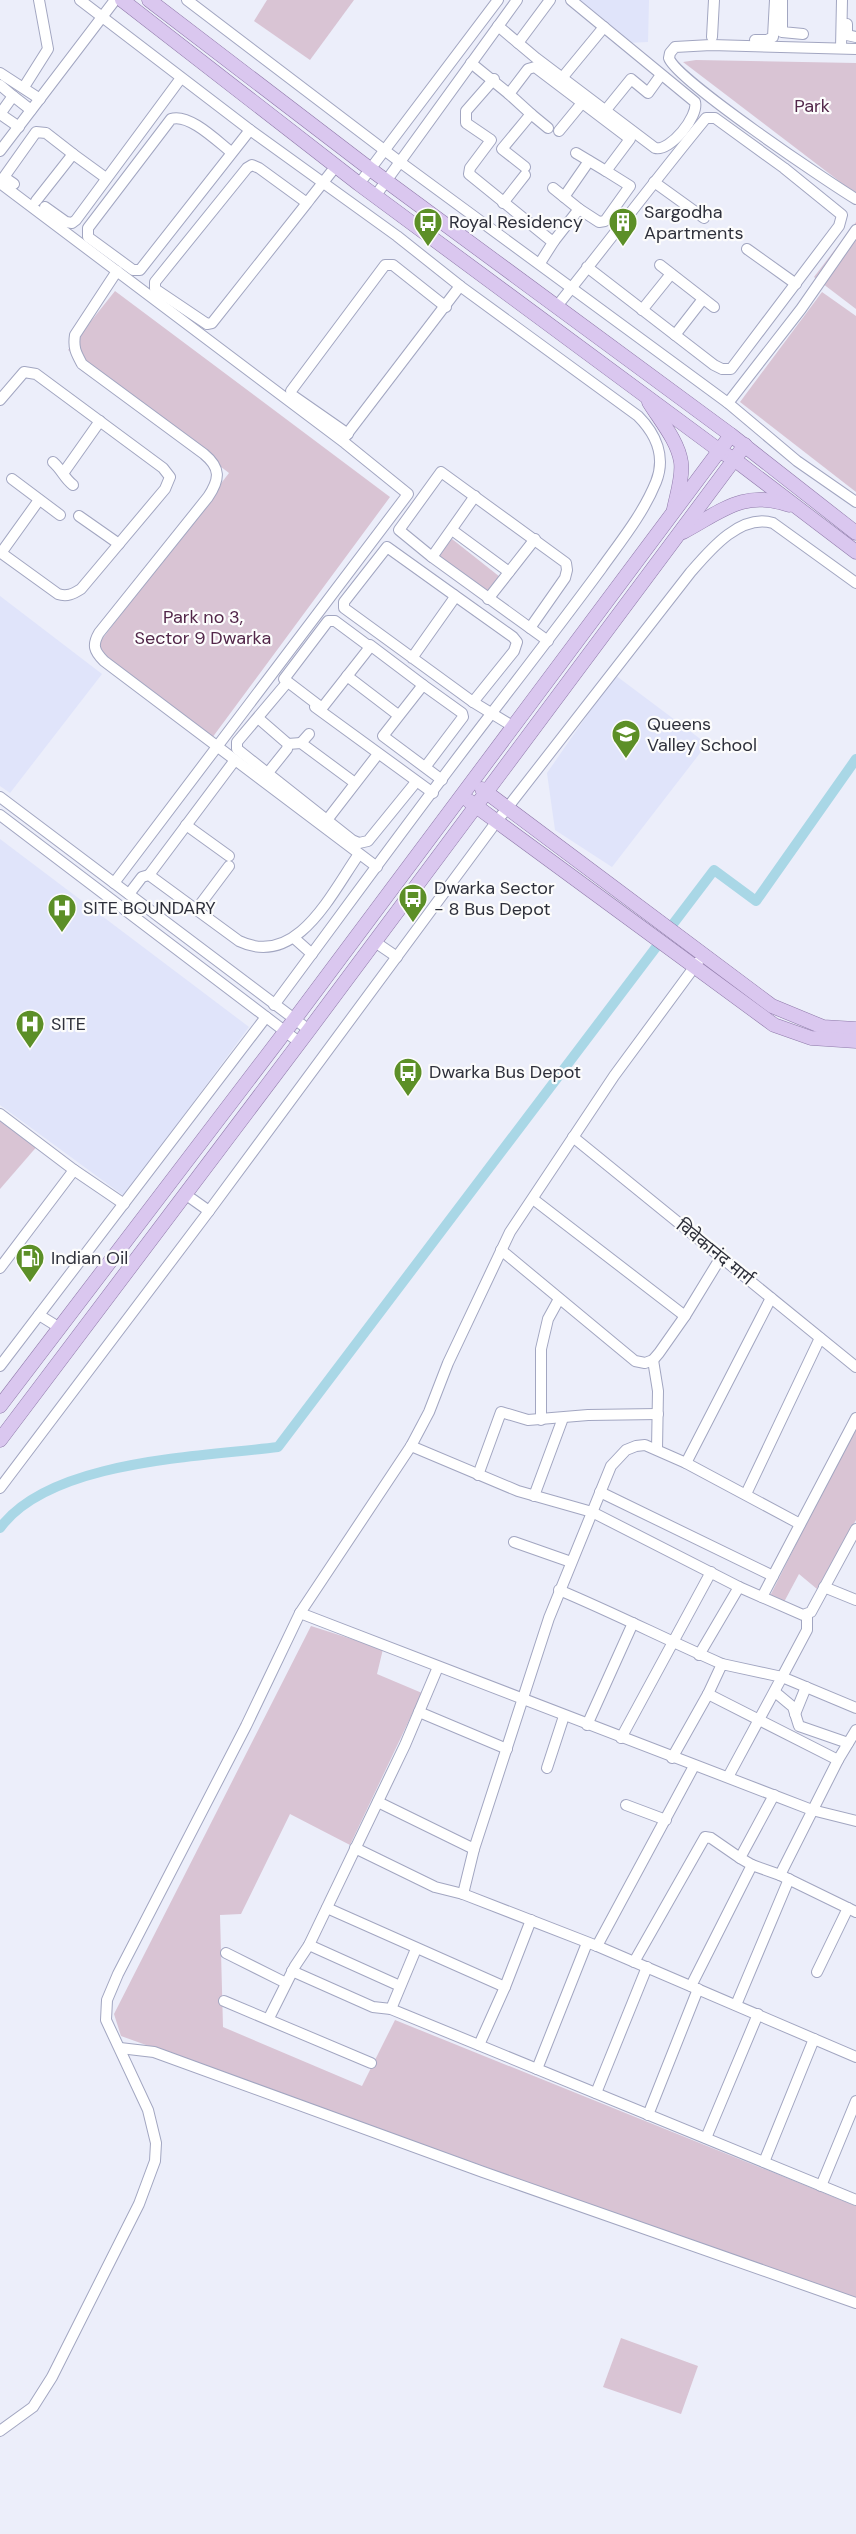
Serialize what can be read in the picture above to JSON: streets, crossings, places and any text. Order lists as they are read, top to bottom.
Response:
{
  "streets": {
    "street": ["विवेकानंद मार्ग"]
  },
  "parks": ["Park", "Park no 3, Sector 9 Dwarka"],
  "places": {
    "bus stop": ["Royal Residency", "Dwarka Sector - 8 Bus Depot", "Dwarka Bus Depot"],
    "building": ["Sargodha Apartments"],
    "school or university": ["Queens Valley School"],
    "hospital": ["SITE BOUNDARY", "SITE"],
    "fuel station": ["Indian Oil"]
  }
}
